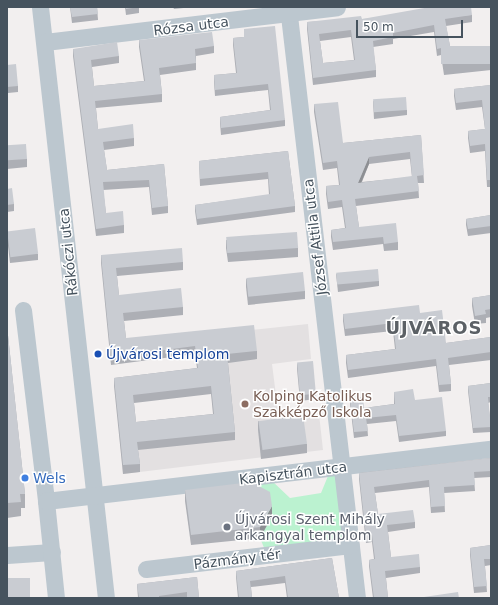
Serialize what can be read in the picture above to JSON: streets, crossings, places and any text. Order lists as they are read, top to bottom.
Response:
{
  "streets": {
    "street": [
      "Rózsa utca",
      "József Attila utca",
      "Rákóczi utca",
      "Kapisztrán utca",
      "Pázmány tér"
    ]
  },
  "crossings": [
    ["Rózsa utca", "József Attila utca"],
    ["Rózsa utca", "Rákóczi utca"],
    ["József Attila utca", "Kapisztrán utca"],
    ["József Attila utca", "Pázmány tér"],
    ["Rákóczi utca", "Kapisztrán utca"]
  ],
  "districts": ["ÚJVÁROS"],
  "places": [
    "Újvárosi templom",
    "Kolping Katolikus Szakképző Iskola",
    "Wels",
    "Újvárosi Szent Mihály arkangyal templom"
  ],
  "scale_bar": "50 m"
}
